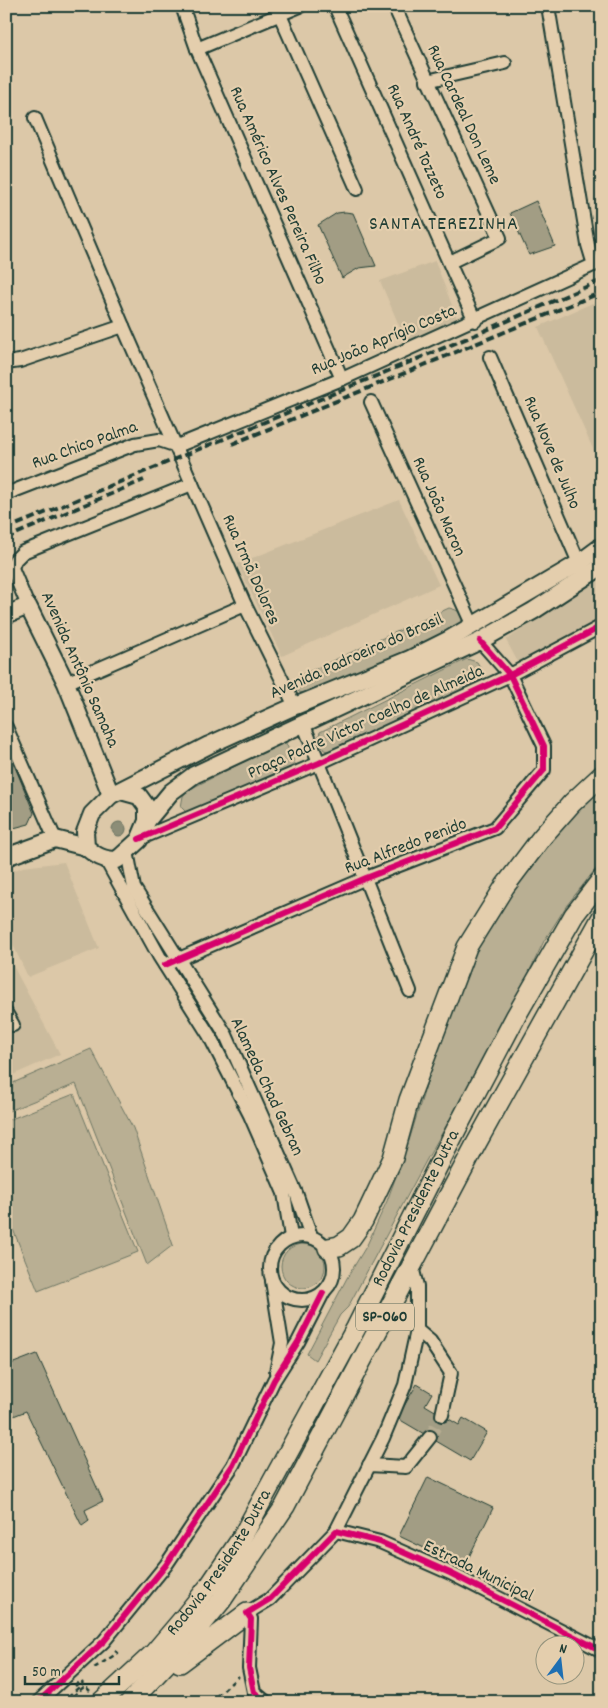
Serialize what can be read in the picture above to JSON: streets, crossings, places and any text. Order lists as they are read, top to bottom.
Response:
{
  "streets": {
    "highway": ["Rodovia Presidente Dutra", "SP-060"],
    "main road": ["Avenida Padroeira do Brasil", "Avenida Antônio Samaha"],
    "street": [
      "Rua Cardeal Don Leme",
      "Rua André Tozzeto",
      "Rua Américo Alves Pereira Filho",
      "Rua João Aprígio Costa",
      "Rua Chico Palma",
      "Rua Nove de Julho",
      "Rua João Maron",
      "Rua Irmã Dolores",
      "Praça Padre Victor Coelho de Almeida",
      "Rua Alfredo Penido",
      "Alameda Chad Gebran",
      "Estrada Municipal"
    ]
  },
  "crossings": [
    ["Rua Cardeal Don Leme", "Rua André Tozzeto"],
    ["Rua André Tozzeto", "Rua João Aprígio Costa"],
    ["Rua Américo Alves Pereira Filho", "Rua João Aprígio Costa"],
    ["Rua João Aprígio Costa", "Rua Chico Palma"],
    ["Rua João Aprígio Costa", "Rua Irmã Dolores"],
    ["Rua Chico Palma", "Rua Irmã Dolores"],
    ["Rua Nove de Julho", "Avenida Padroeira do Brasil"],
    ["Rua João Maron", "Avenida Padroeira do Brasil"],
    ["Rua João Maron", "Praça Padre Victor Coelho de Almeida"],
    ["Rua João Maron", "Rua Alfredo Penido"],
    ["Rua Irmã Dolores", "Avenida Padroeira do Brasil"],
    ["Rua Irmã Dolores", "Avenida Antônio Samaha"],
    ["Avenida Padroeira do Brasil", "Avenida Antônio Samaha"],
    ["Avenida Padroeira do Brasil", "Praça Padre Victor Coelho de Almeida"],
    ["Avenida Padroeira do Brasil", "Alameda Chad Gebran"],
    ["Avenida Antônio Samaha", "Praça Padre Victor Coelho de Almeida"],
    ["Avenida Antônio Samaha", "Alameda Chad Gebran"],
    ["Praça Padre Victor Coelho de Almeida", "Rua Alfredo Penido"],
    ["Praça Padre Victor Coelho de Almeida", "Alameda Chad Gebran"],
    ["Rua Alfredo Penido", "Alameda Chad Gebran"]
  ],
  "districts": ["SANTA TEREZINHA"],
  "scale_bar": "50 m",
  "north": "top"
}
